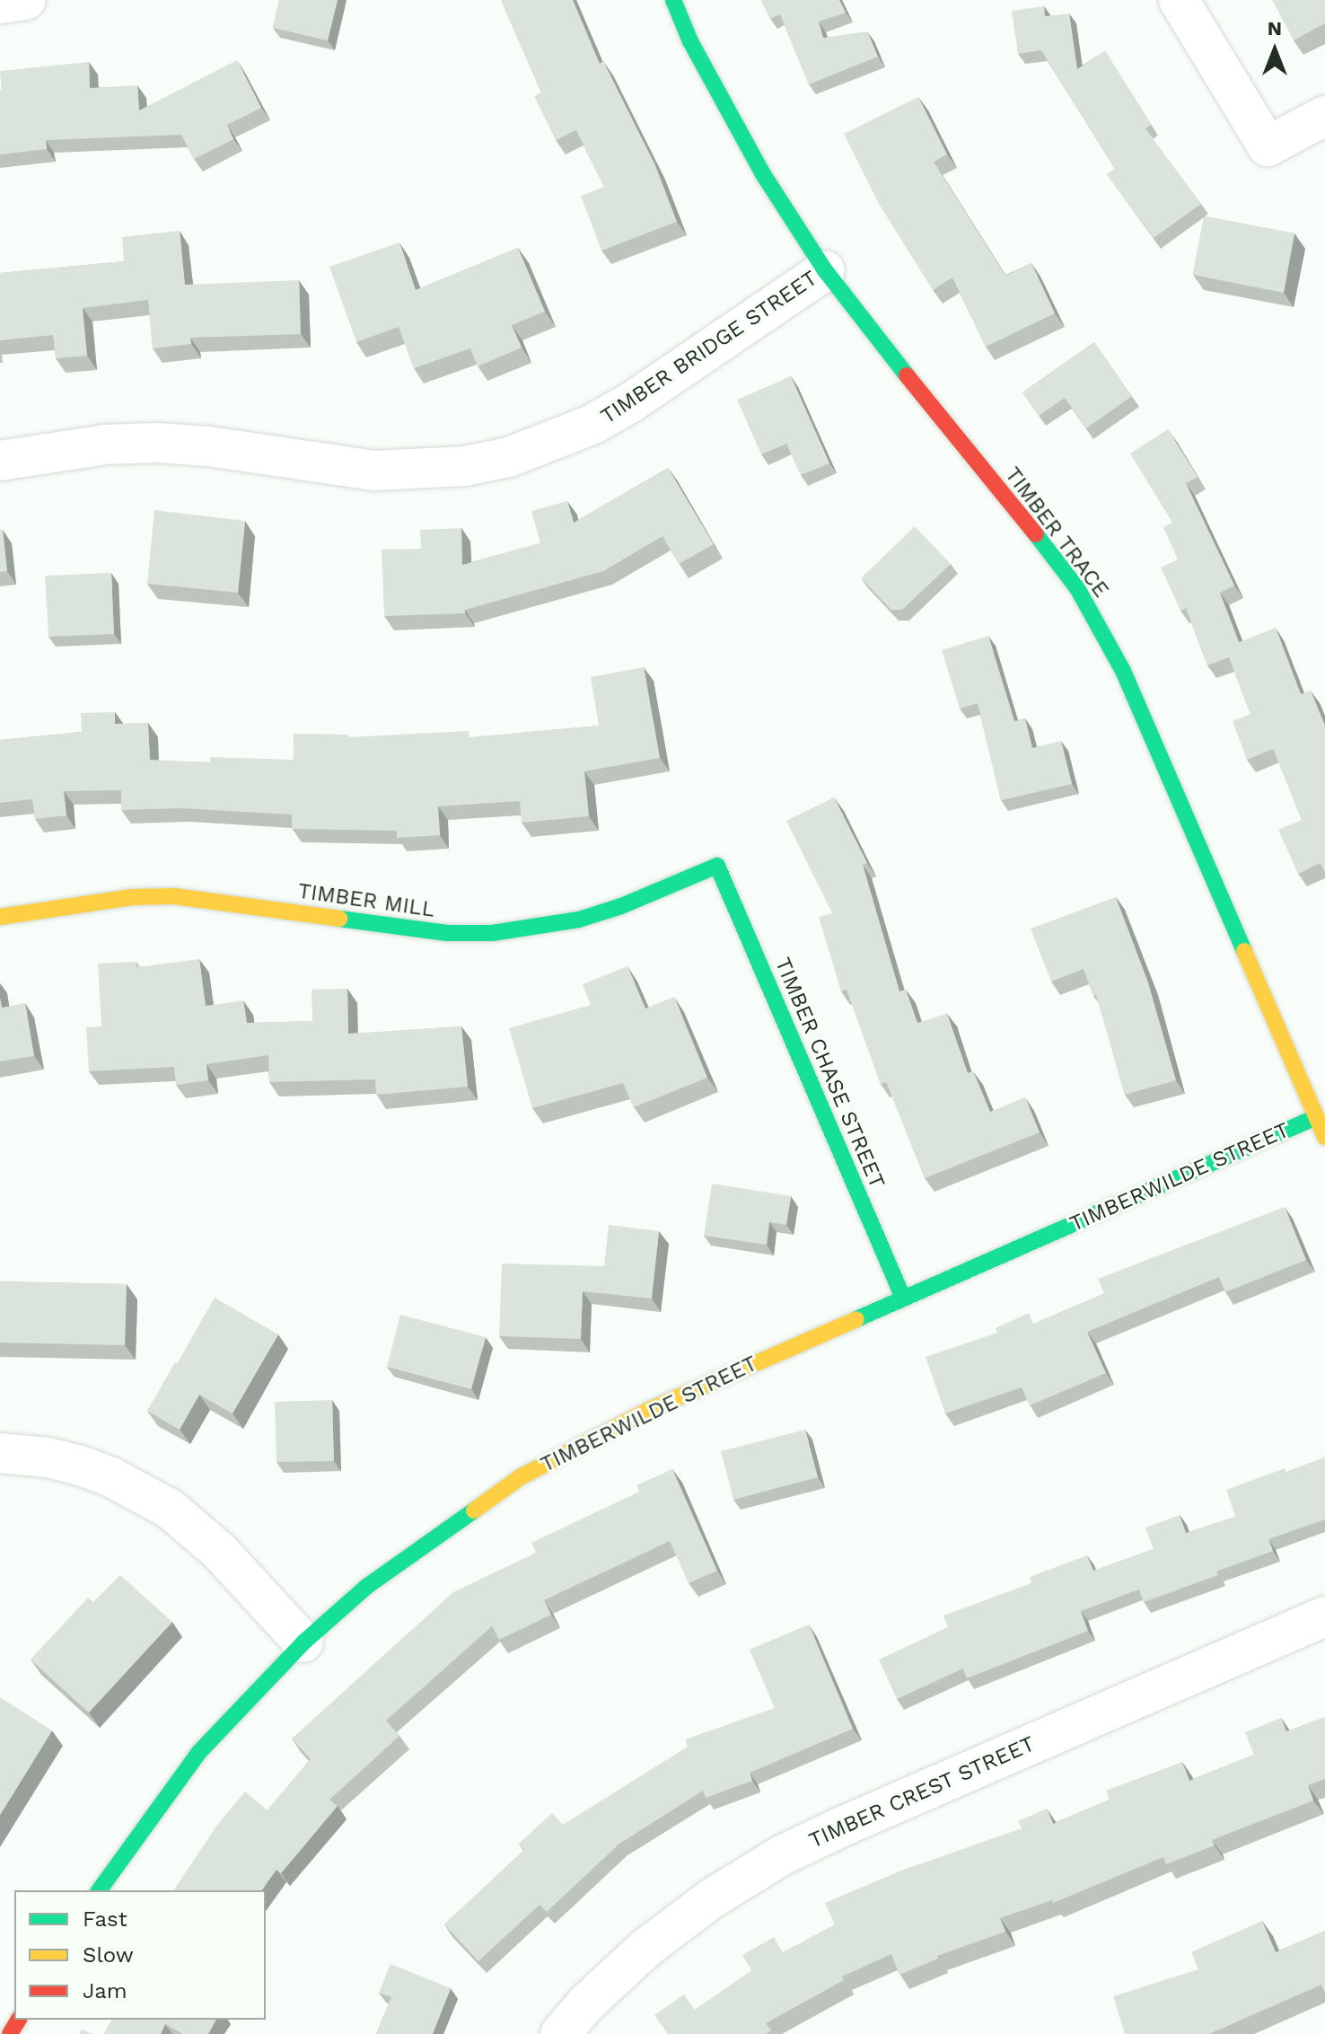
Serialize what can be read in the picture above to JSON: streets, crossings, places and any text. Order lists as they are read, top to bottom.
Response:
{
  "streets": {
    "street": [
      "TIMBER BRIDGE STREET",
      "TIMBER TRACE",
      "TIMBER MILL",
      "TIMBER CHASE STREET",
      "TIMBERWILDE STREET",
      "TIMBER CREST STREET"
    ]
  },
  "crossings": [
    ["TIMBER BRIDGE STREET", "TIMBER TRACE"],
    ["TIMBER TRACE", "TIMBERWILDE STREET"],
    ["TIMBER MILL", "TIMBER CHASE STREET"],
    ["TIMBER CHASE STREET", "TIMBERWILDE STREET"]
  ],
  "legend": ["Fast", "Slow", "Jam"],
  "north": "top"
}
